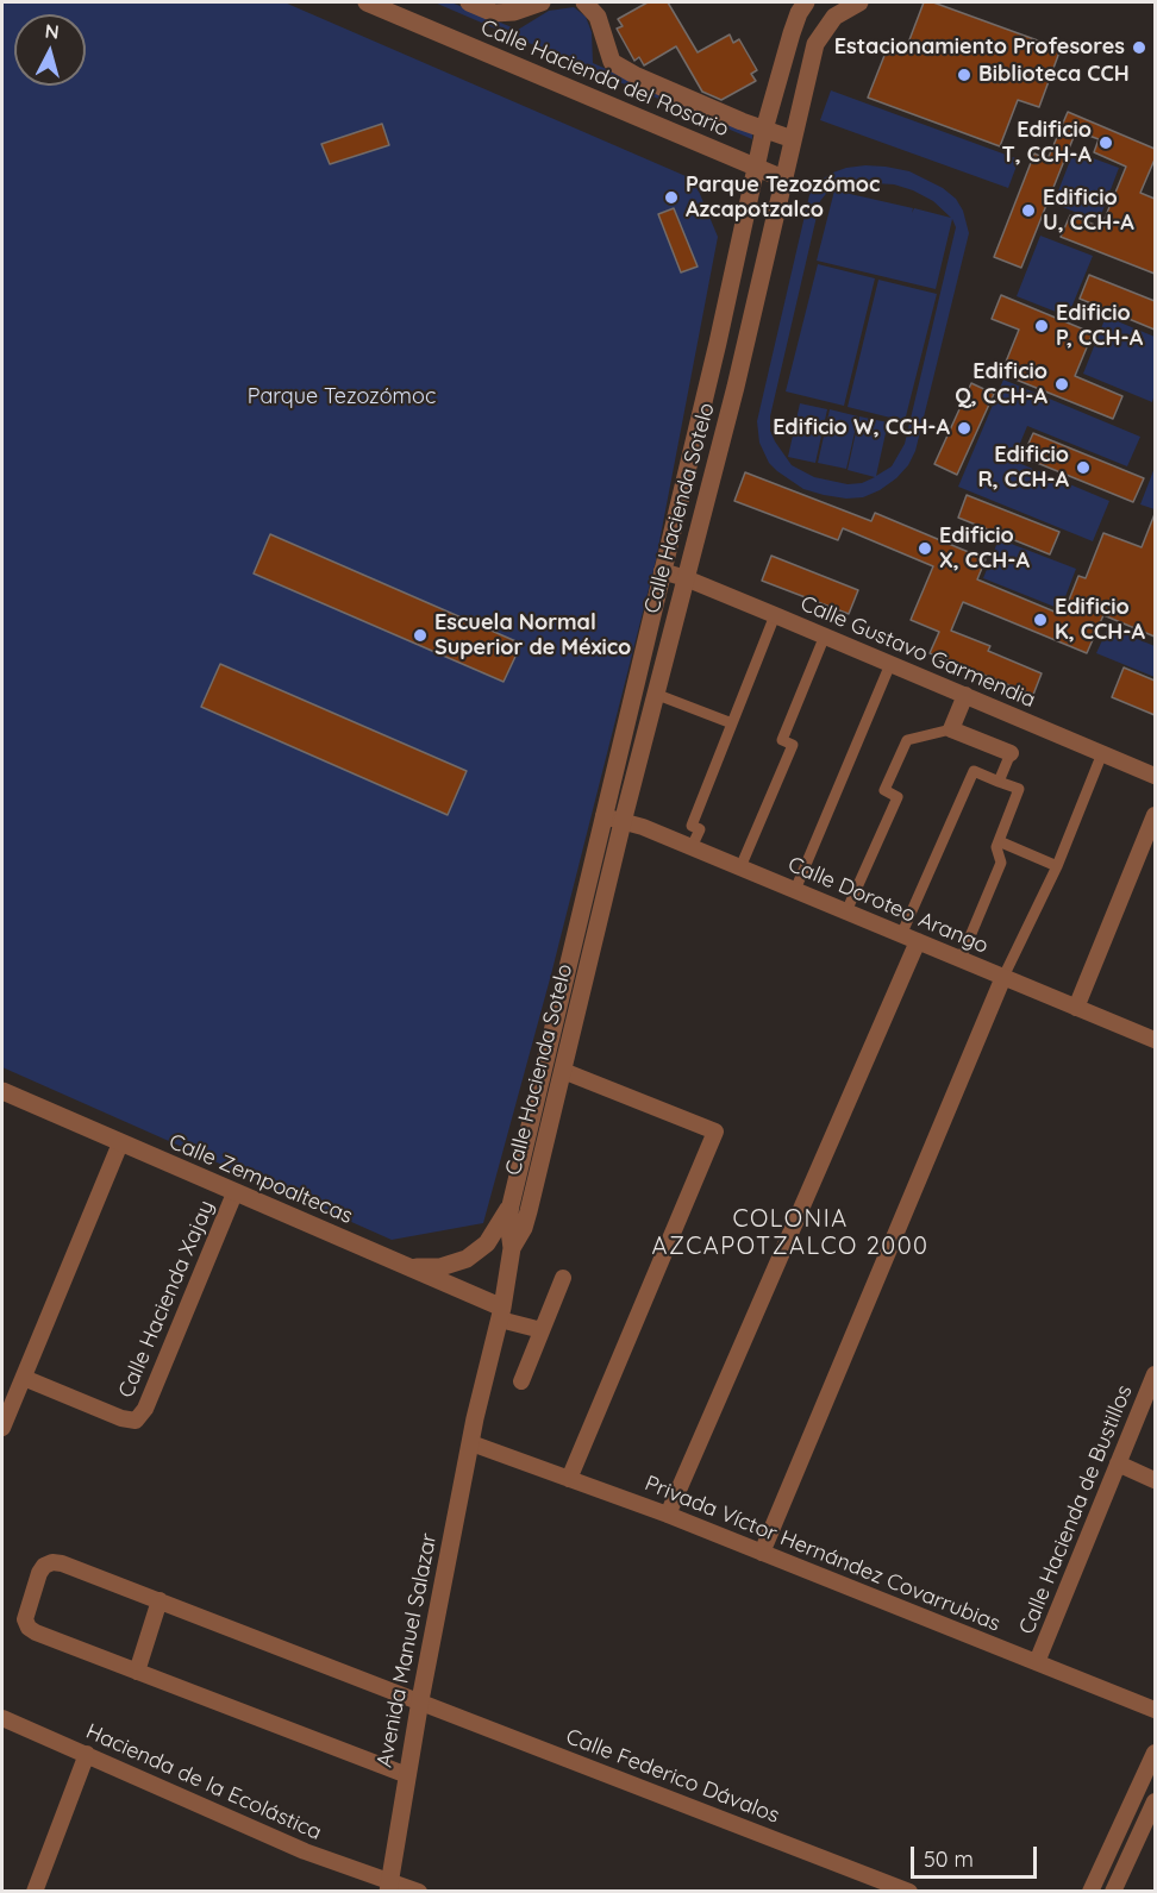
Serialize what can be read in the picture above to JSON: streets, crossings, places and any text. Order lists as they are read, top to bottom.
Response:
{
  "streets": {
    "street": [
      "Calle Hacienda del Rosario",
      "Calle Hacienda Sotelo",
      "Calle Gustavo Garmendia",
      "Calle Doroteo Arango",
      "Calle Zempoaltecas",
      "Calle Hacienda Xajay",
      "Calle Hacienda de Bustillos",
      "Privada Víctor Hernández Covarrubias",
      "Avenida Manuel Salazar",
      "Calle Federico Dávalos",
      "Hacienda de la Ecolástica"
    ]
  },
  "crossings": [
    ["Calle Hacienda del Rosario", "Calle Hacienda Sotelo"],
    ["Calle Hacienda Sotelo", "Calle Gustavo Garmendia"],
    ["Calle Hacienda Sotelo", "Calle Doroteo Arango"],
    ["Calle Hacienda Sotelo", "Calle Zempoaltecas"],
    ["Calle Hacienda Sotelo", "Avenida Manuel Salazar"],
    ["Calle Zempoaltecas", "Calle Hacienda Xajay"],
    ["Calle Hacienda de Bustillos", "Privada Víctor Hernández Covarrubias"],
    ["Privada Víctor Hernández Covarrubias", "Avenida Manuel Salazar"],
    ["Avenida Manuel Salazar", "Calle Federico Dávalos"],
    ["Avenida Manuel Salazar", "Hacienda de la Ecolástica"]
  ],
  "districts": ["COLONIA AZCAPOTZALCO 2000"],
  "parks": ["Parque Tezozómoc"],
  "places": [
    "Estacionamiento Profesores",
    "Biblioteca CCH",
    "Edificio T, CCH-A",
    "Parque Tezozómoc Azcapotzalco",
    "Edificio U, CCH-A",
    "Edificio P, CCH-A",
    "Edificio Q, CCH-A",
    "Edificio W, CCH-A",
    "Edificio R, CCH-A",
    "Edificio X, CCH-A",
    "Edificio K, CCH-A",
    "Escuela Normal Superior de México"
  ],
  "scale_bar": "50 m",
  "north": "top"
}
